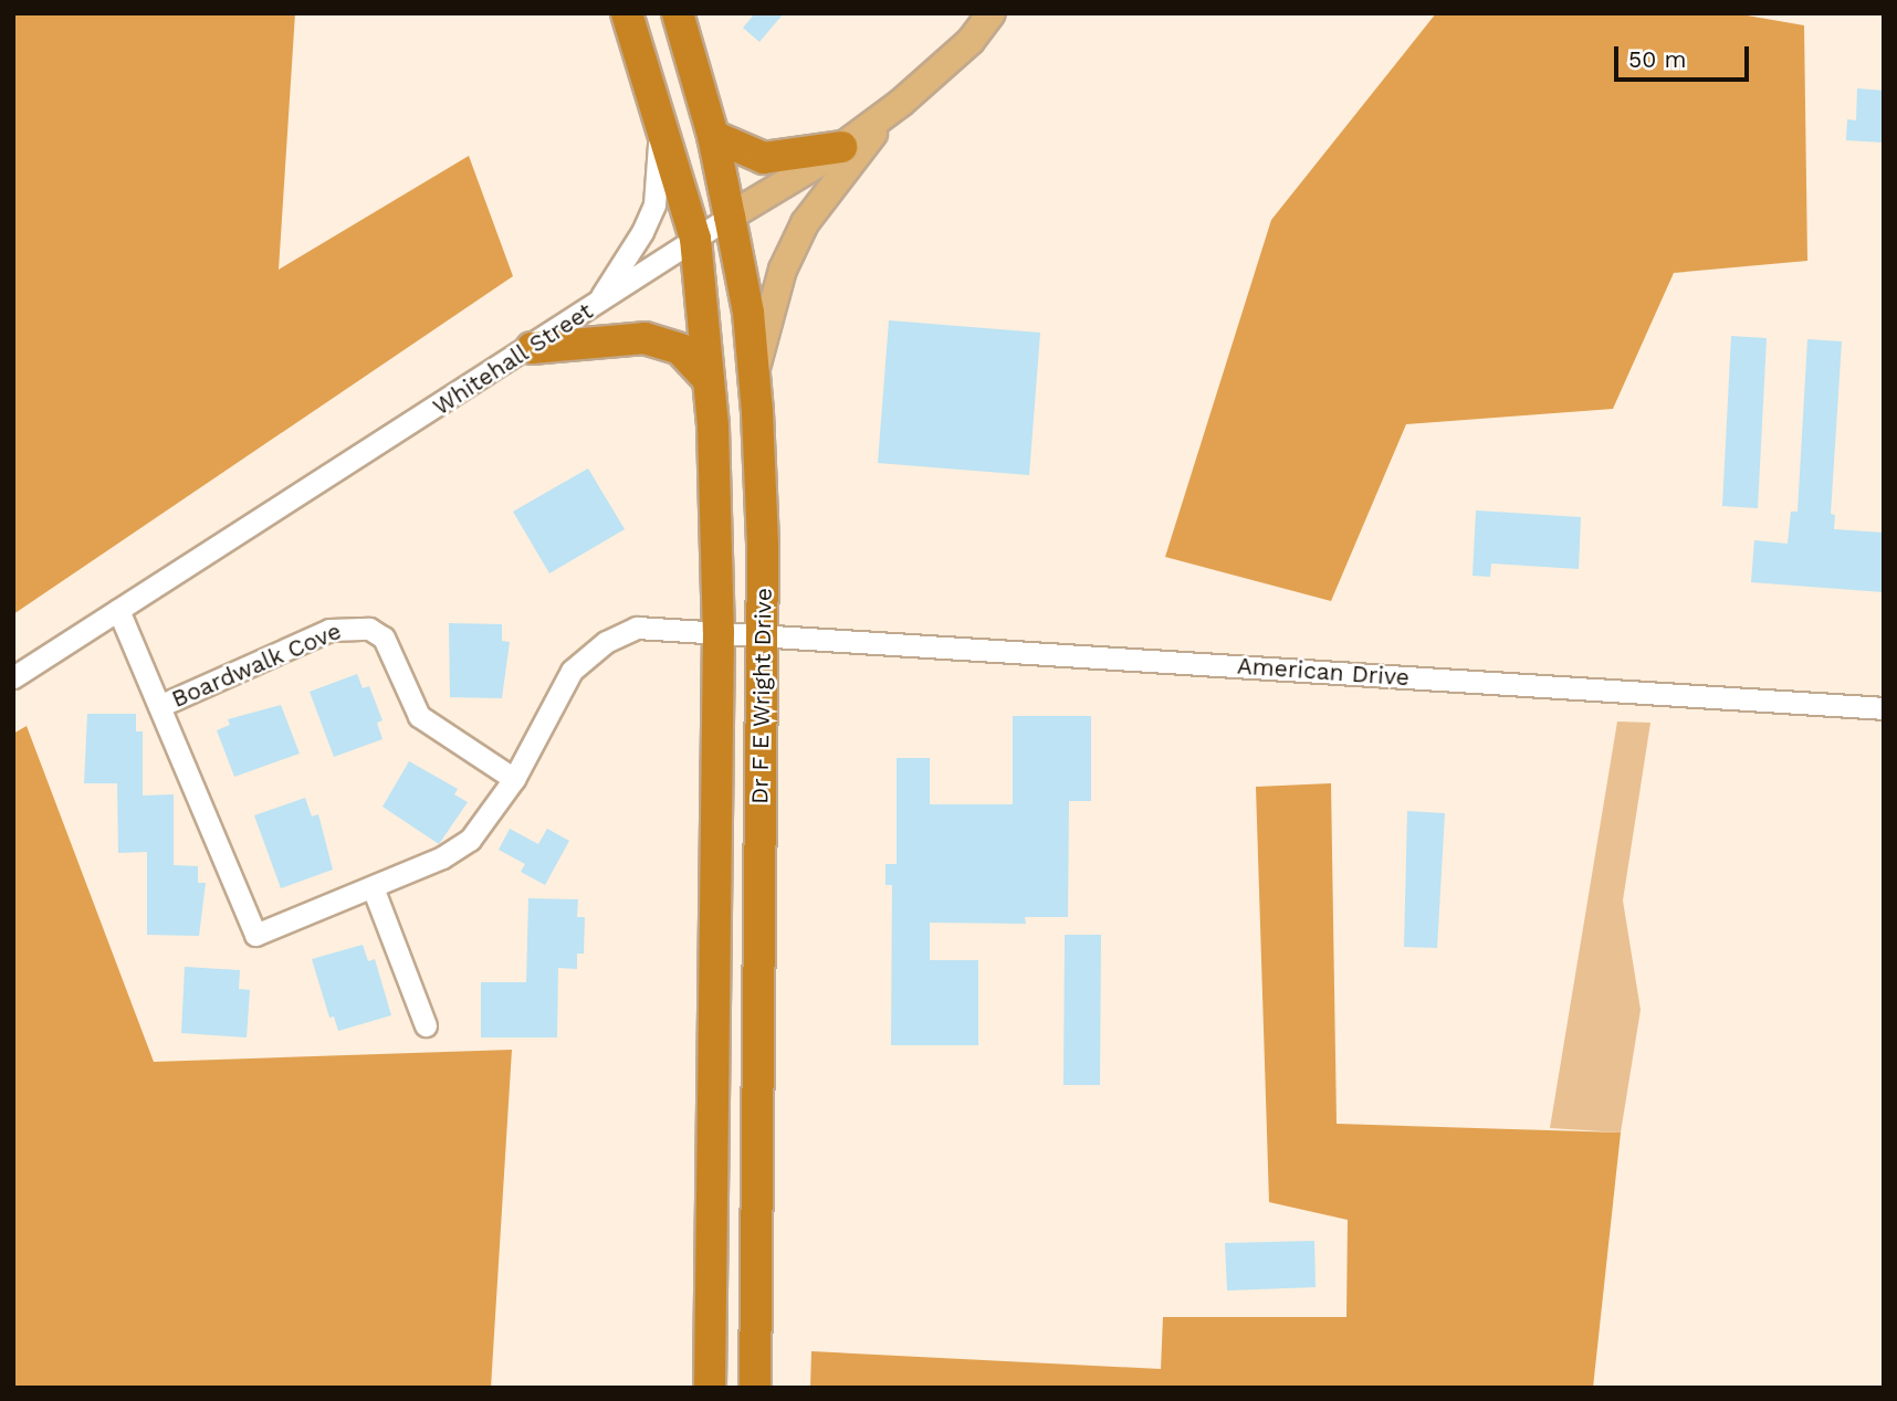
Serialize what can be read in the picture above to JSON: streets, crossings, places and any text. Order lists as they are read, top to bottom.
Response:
{
  "streets": {
    "highway": ["Dr F E Wright Drive"],
    "main road": ["Whitehall Street"],
    "street": ["Boardwalk Cove", "American Drive"]
  },
  "crossings": [
    ["Whitehall Street", "Boardwalk Cove"],
    ["Whitehall Street", "Dr F E Wright Drive"],
    ["Boardwalk Cove", "American Drive"],
    ["Boardwalk Cove", "Dr F E Wright Drive"],
    ["American Drive", "Dr F E Wright Drive"]
  ],
  "scale_bar": "50 m"
}
